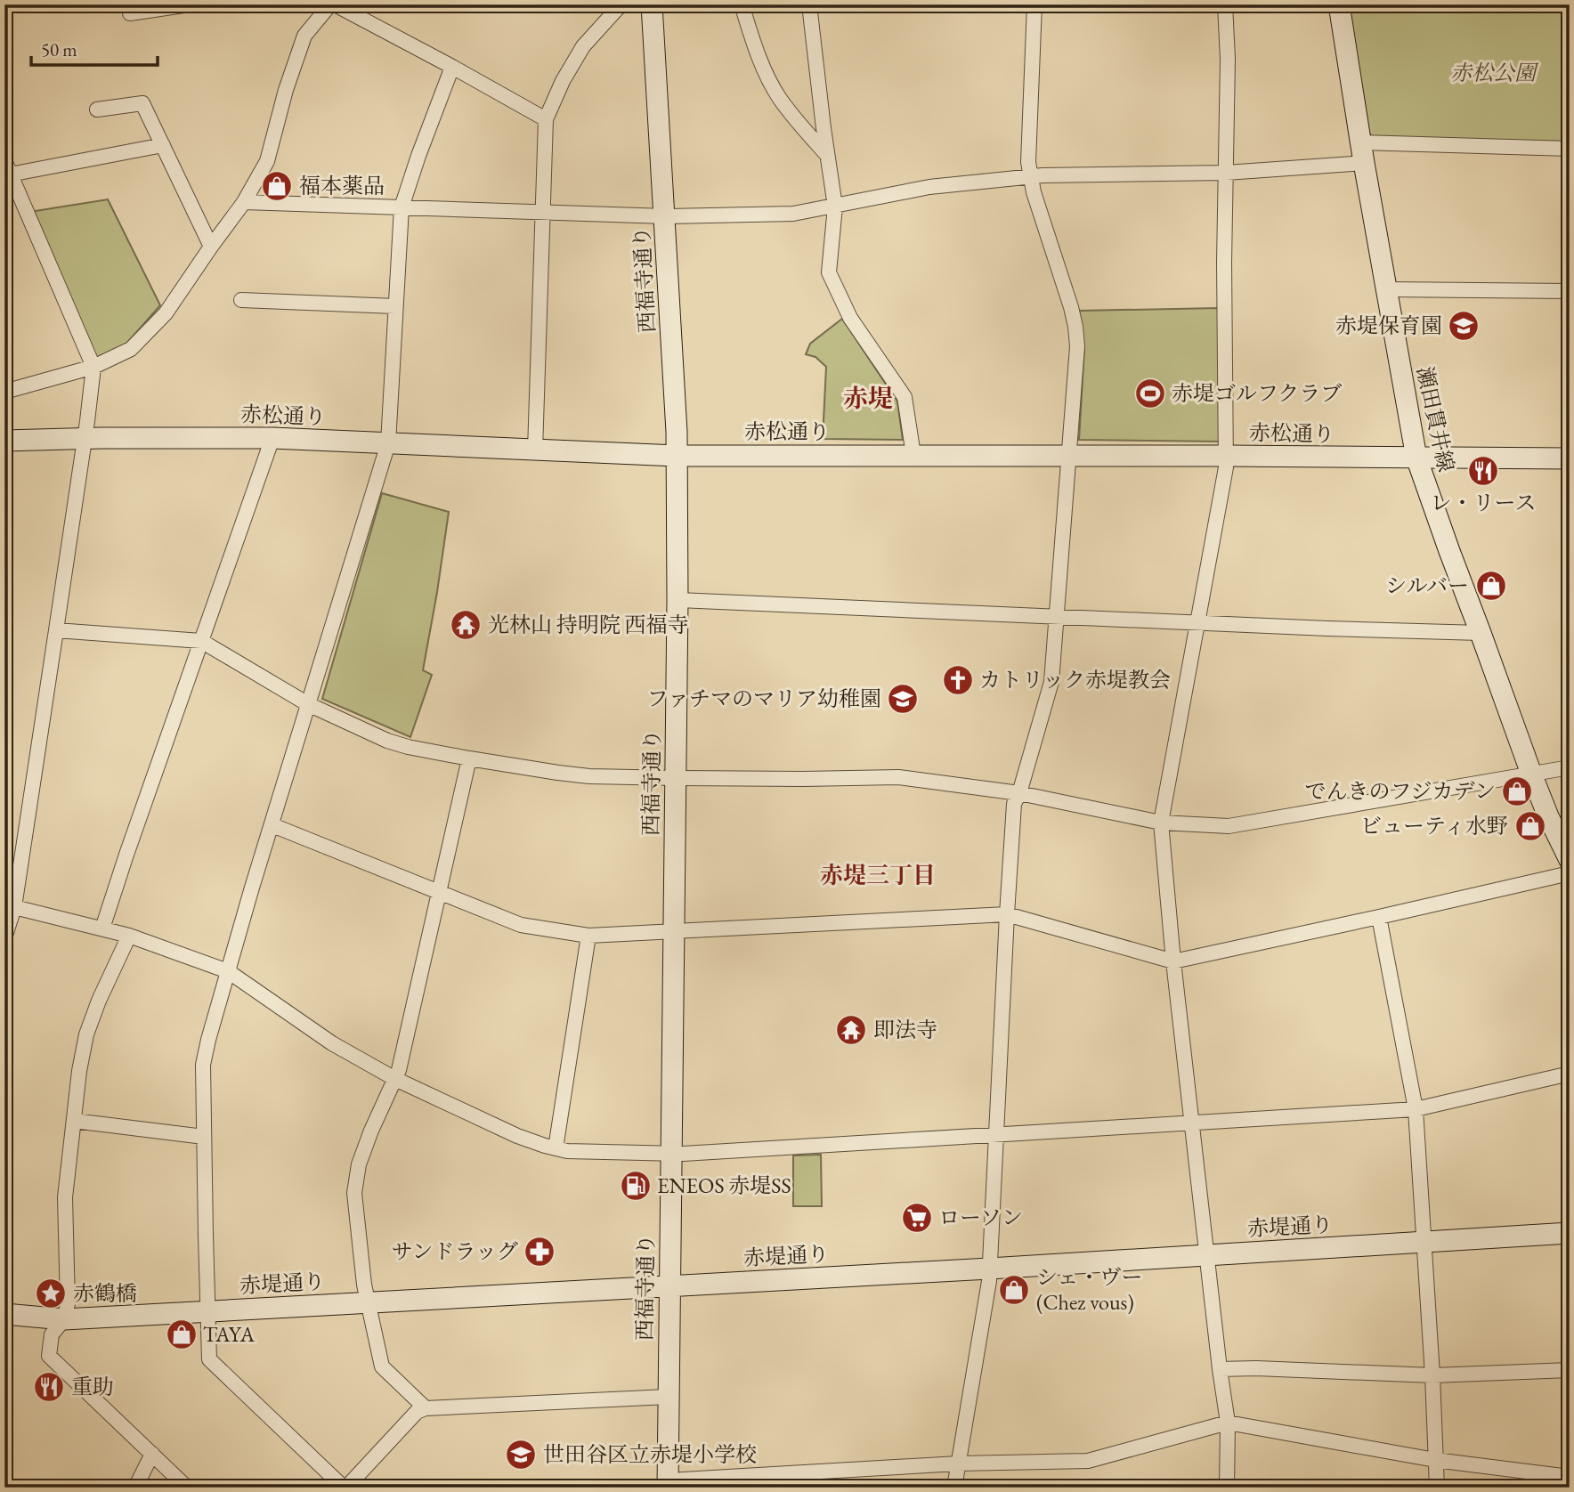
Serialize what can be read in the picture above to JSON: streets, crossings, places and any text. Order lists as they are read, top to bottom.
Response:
{
  "streets": {
    "street": [
      "西福寺通り",
      "赤松通り",
      "瀬田貫井線",
      "赤堤通り"
    ]
  },
  "crossings": [
    ["西福寺通り", "赤松通り"],
    ["西福寺通り", "赤堤通り"],
    ["赤松通り", "瀬田貫井線"]
  ],
  "districts": ["赤堤", "赤堤三丁目"],
  "parks": ["赤松公園"],
  "places": {
    "shop": [
      "福本薬品",
      "シルバー",
      "でんきのフジカデン",
      "ビューティ水野",
      "シェ・ヴー (Chez vous)",
      "TAYA"
    ],
    "school or university": ["赤堤保育園", "ファチマのマリア幼稚園", "世田谷区立赤堤小学校"],
    "sports": ["赤堤ゴルフクラブ"],
    "restaurant": ["レ・リース", "重助"],
    "temple": ["光林山 持明院 西福寺", "即法寺"],
    "church": ["カトリック赤堤教会"],
    "fuel station": ["ENEOS 赤堤SS"],
    "supermarket": ["ローソン"],
    "pharmacy": ["サンドラッグ"],
    "place": ["赤鶴橋"]
  },
  "scale_bar": "50 m"
}
